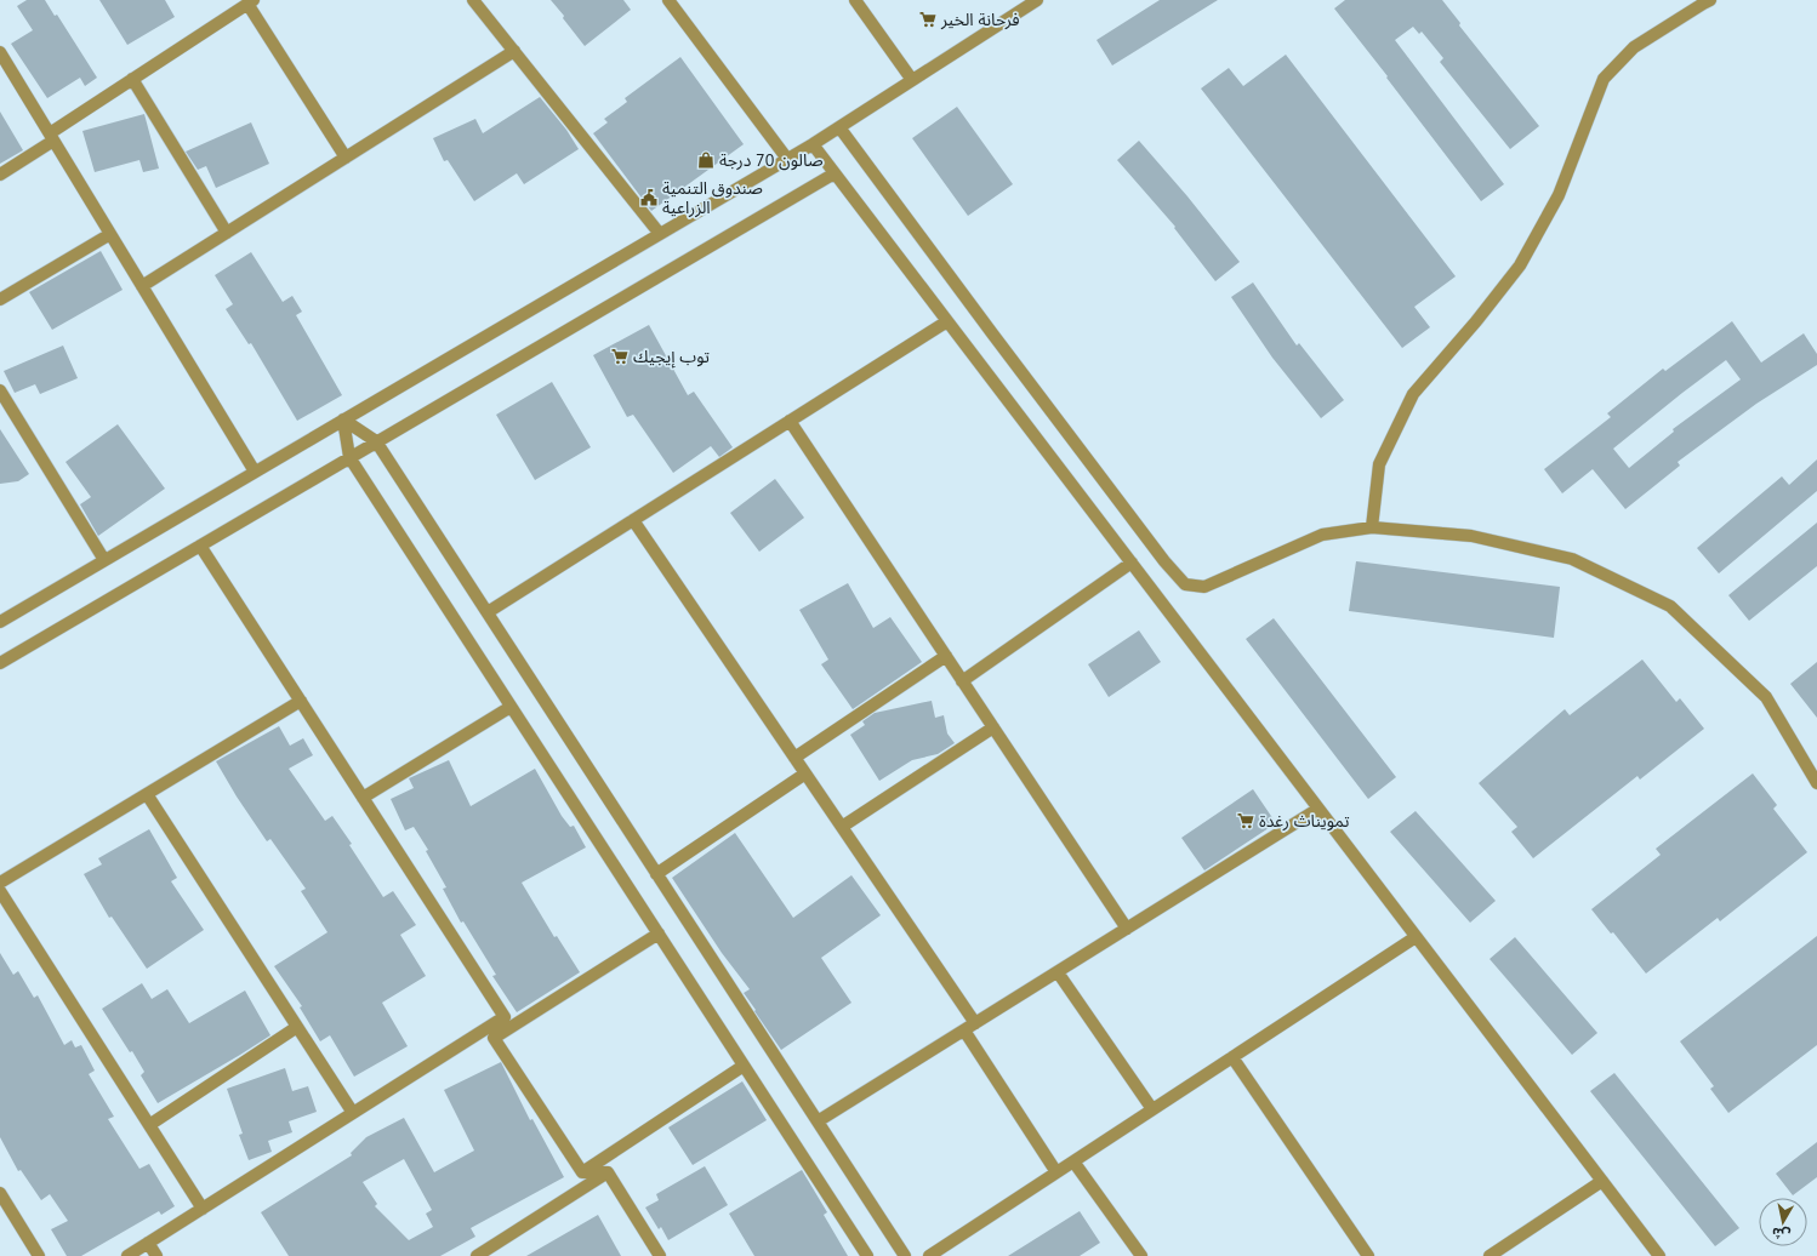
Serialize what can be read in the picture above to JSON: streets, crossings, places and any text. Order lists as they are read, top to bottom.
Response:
{
  "places": {
    "supermarket": ["فرحانة الخير", "توب إيجيك", "تمويناث رغدة"],
    "shop": ["صالون 70 درجة"],
    "public building": ["صندوق التنمية الزراعية"]
  },
  "north": "bottom"
}
